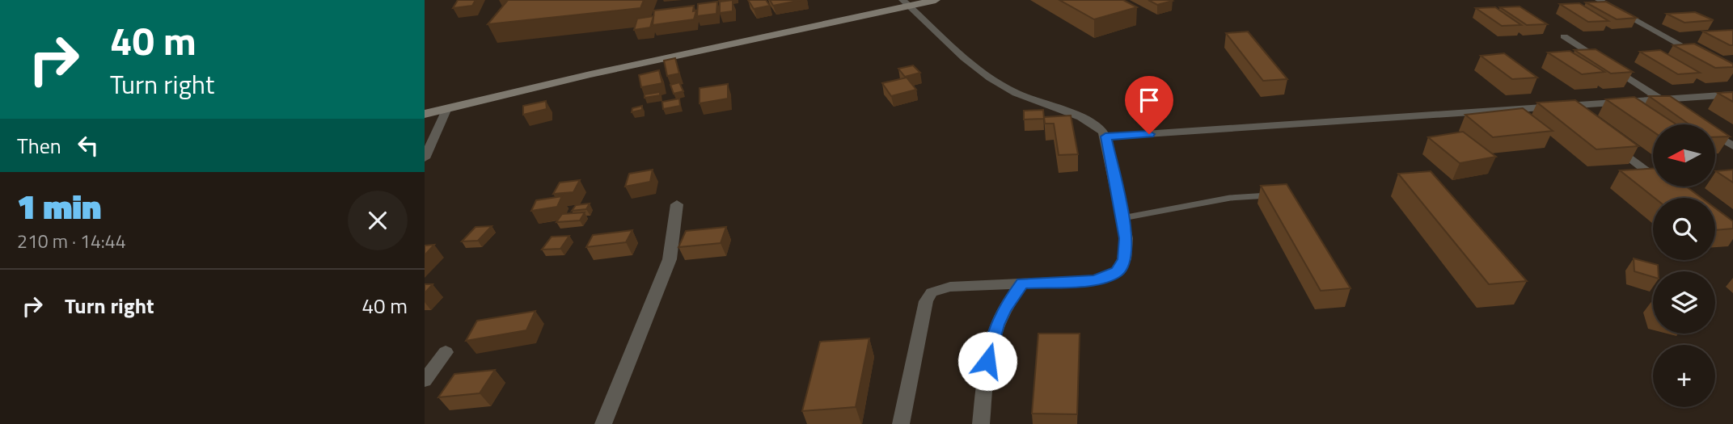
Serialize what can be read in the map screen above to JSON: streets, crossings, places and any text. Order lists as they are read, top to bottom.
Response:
{
  "north": "left",
  "page": {
    "turn": ["40 m", "Turn right"],
    "then": "Then",
    "map_buttons": "+",
    "heading": ["1 min", "210 m · 14:44"],
    "list": [
      {
        "name": "Turn right",
        "value": "40 m"
      }
    ]
  }
}
